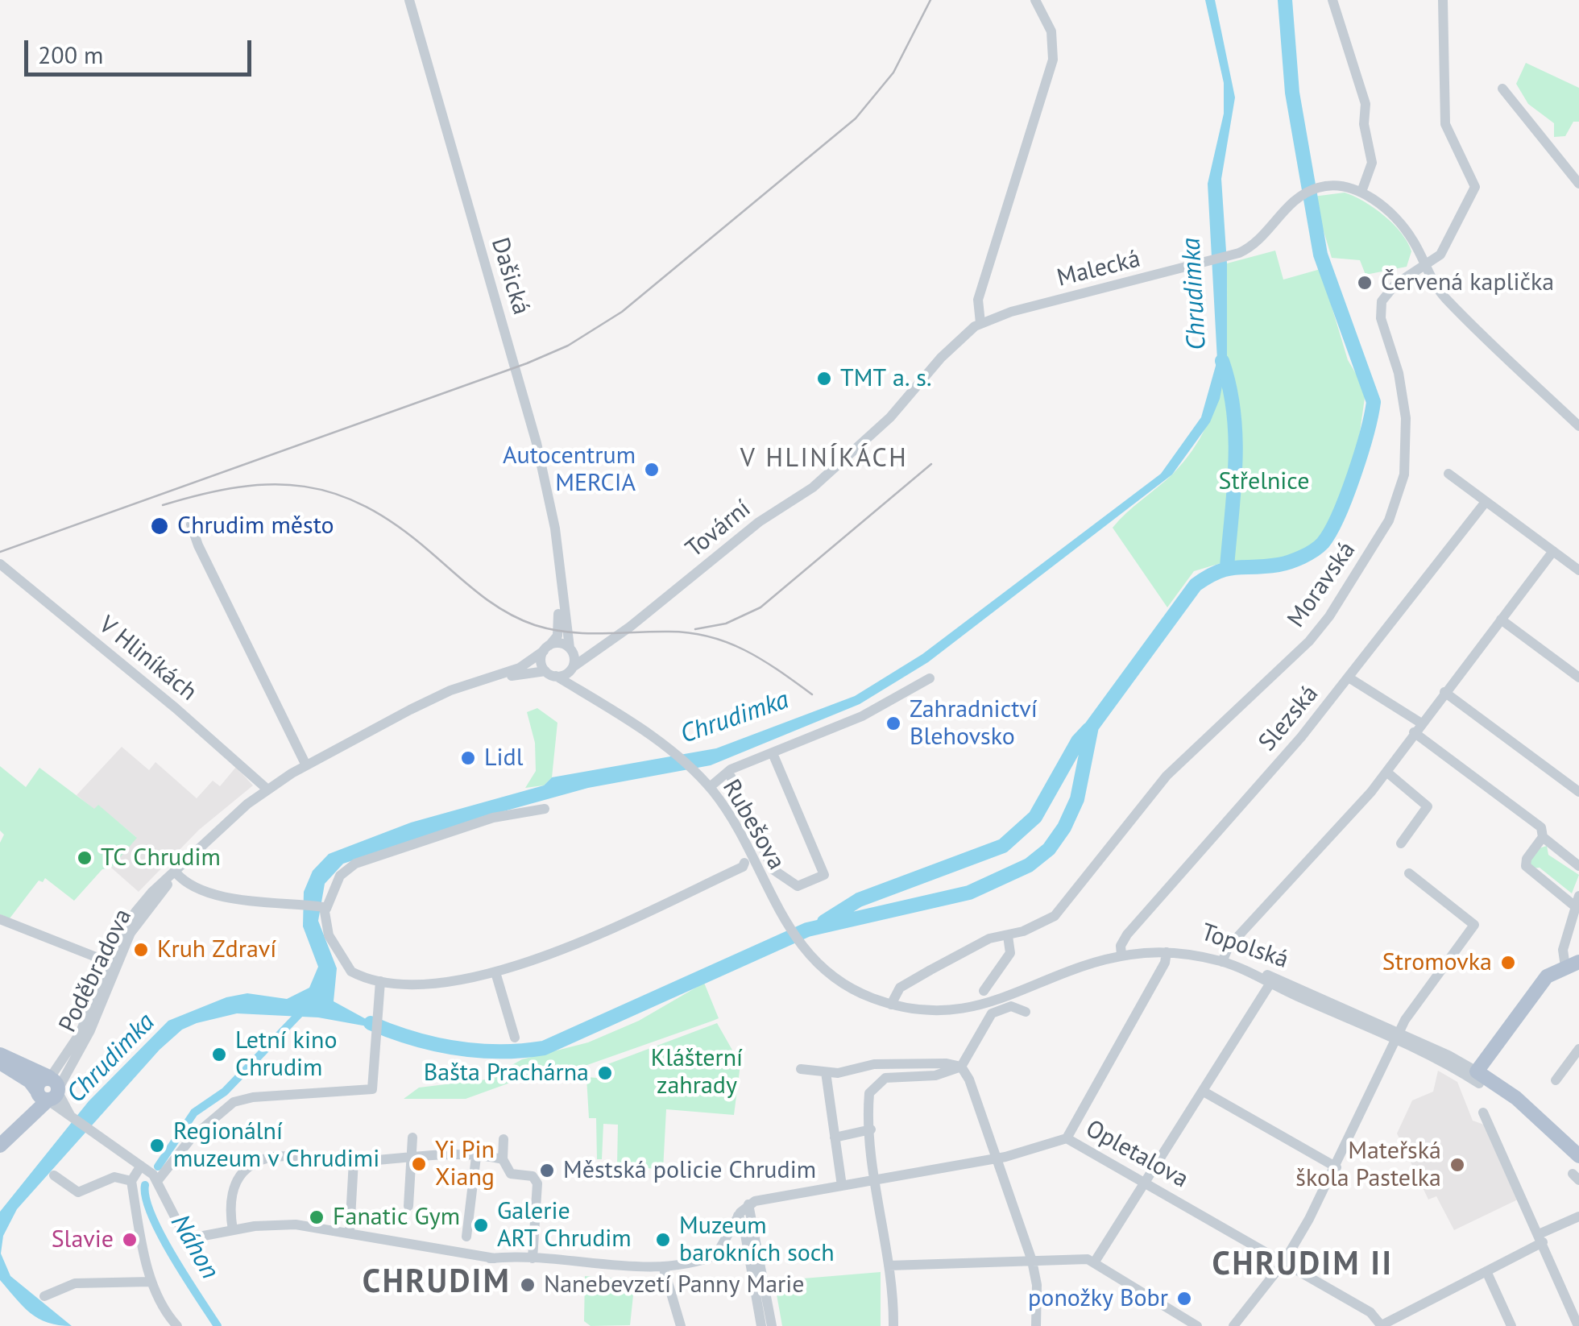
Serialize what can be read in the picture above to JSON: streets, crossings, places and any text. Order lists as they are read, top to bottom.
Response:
{
  "streets": {
    "street": [
      "Malecká",
      "Dašická",
      "Tovární",
      "Moravská",
      "V Hliníkách",
      "Slezská",
      "Rubešova",
      "Topolská",
      "Poděbradova",
      "Opletalova"
    ]
  },
  "crossings": [
    ["Malecká", "Tovární"],
    ["Dašická", "Tovární"],
    ["Dašická", "Rubešova"],
    ["Tovární", "Rubešova"],
    ["V Hliníkách", "Poděbradova"],
    ["Slezská", "Topolská"],
    ["Rubešova", "Topolská"]
  ],
  "districts": ["V HLINÍKÁCH", "CHRUDIM II", "CHRUDIM"],
  "water": ["Chrudimka", "Náhon"],
  "parks": ["Střelnice", "Klášterní zahrady"],
  "places": [
    "Červená kaplička",
    "TMT a. s.",
    "Autocentrum MERCIA",
    "Chrudim město",
    "Zahradnictví Blehovsko",
    "Lidl",
    "TC Chrudim",
    "Kruh Zdraví",
    "Stromovka",
    "Letní kino Chrudim",
    "Bašta Prachárna",
    "Regionální muzeum v Chrudimi",
    "Yi Pin Xiang",
    "Mateřská škola Pastelka",
    "Městská policie Chrudim",
    "Fanatic Gym",
    "Galerie ART Chrudim",
    "Slavie",
    "Muzeum barokních soch",
    "Nanebevzetí Panny Marie",
    "ponožky Bobr"
  ],
  "scale_bar": "200 m"
}
